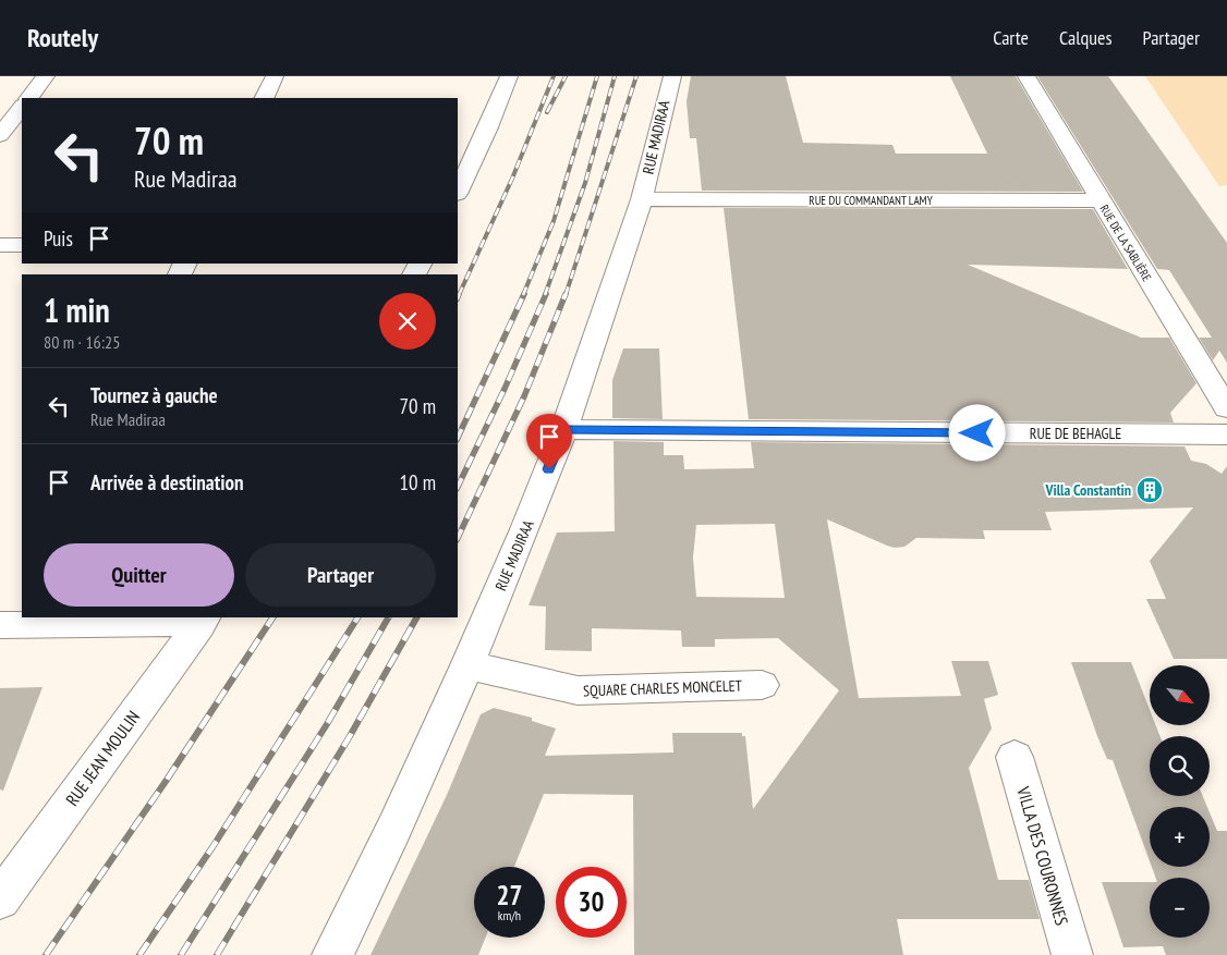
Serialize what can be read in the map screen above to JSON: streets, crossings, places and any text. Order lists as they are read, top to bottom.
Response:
{
  "streets": {
    "street": [
      "RUE MADIRAA",
      "RUE DU COMMANDANT LAMY",
      "RUE DE LA SABLIÈRE",
      "RUE DE BEHAGLE",
      "SQUARE CHARLES MONCELET",
      "RUE JEAN MOULIN",
      "VILLA DES COURONNES"
    ]
  },
  "crossings": [
    ["RUE MADIRAA", "RUE DU COMMANDANT LAMY"],
    ["RUE MADIRAA", "RUE DE BEHAGLE"],
    ["RUE MADIRAA", "SQUARE CHARLES MONCELET"],
    ["RUE DU COMMANDANT LAMY", "RUE DE LA SABLIÈRE"]
  ],
  "places": {
    "building": ["Villa Constantin"]
  },
  "north": "bottom right",
  "page": {
    "header": "Routely",
    "nav": ["Carte", "Calques", "Partager"],
    "turn": ["70 m", "Rue Madiraa"],
    "then": "Puis",
    "heading": ["1 min", "80 m · 16:25"],
    "list": [
      {
        "name": "Tournez à gauche",
        "note": "Rue Madiraa",
        "value": "70 m"
      },
      {
        "name": "Arrivée à destination",
        "value": "10 m"
      }
    ],
    "buttons": ["Quitter", "Partager"],
    "map_buttons": ["+", "−"],
    "speed": "27 km/h",
    "limit": "30"
  }
}
